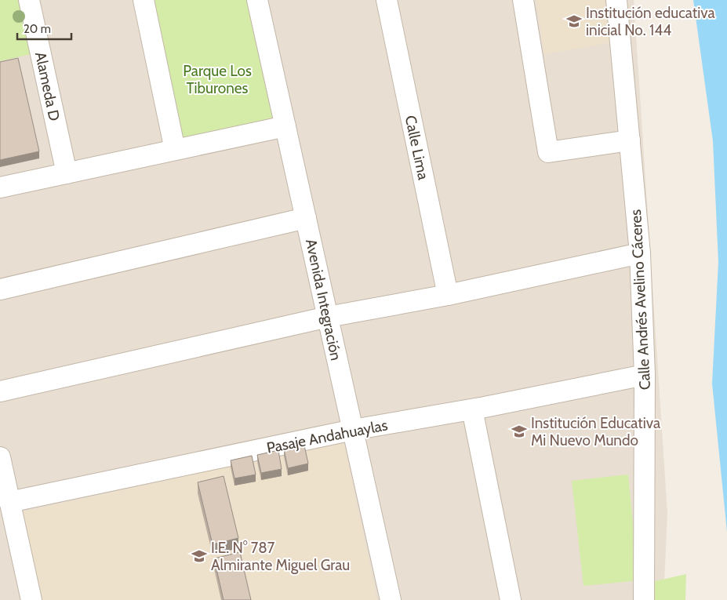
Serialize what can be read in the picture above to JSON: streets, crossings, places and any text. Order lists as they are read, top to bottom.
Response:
{
  "streets": {
    "street": [
      "Alameda D",
      "Calle Lima",
      "Avenida Integración",
      "Calle Andrés Avelino Cáceres",
      "Pasaje Andahuaylas"
    ]
  },
  "crossings": [
    ["Avenida Integración", "Pasaje Andahuaylas"],
    ["Calle Andrés Avelino Cáceres", "Pasaje Andahuaylas"]
  ],
  "parks": ["Parque Los Tiburones"],
  "places": {
    "school or university": ["Institución educativa inicial No. 144", "Institución Educativa Mi Nuevo Mundo", "I.E. N° 787 Almirante Miguel Grau"]
  },
  "scale_bar": "20 m"
}
